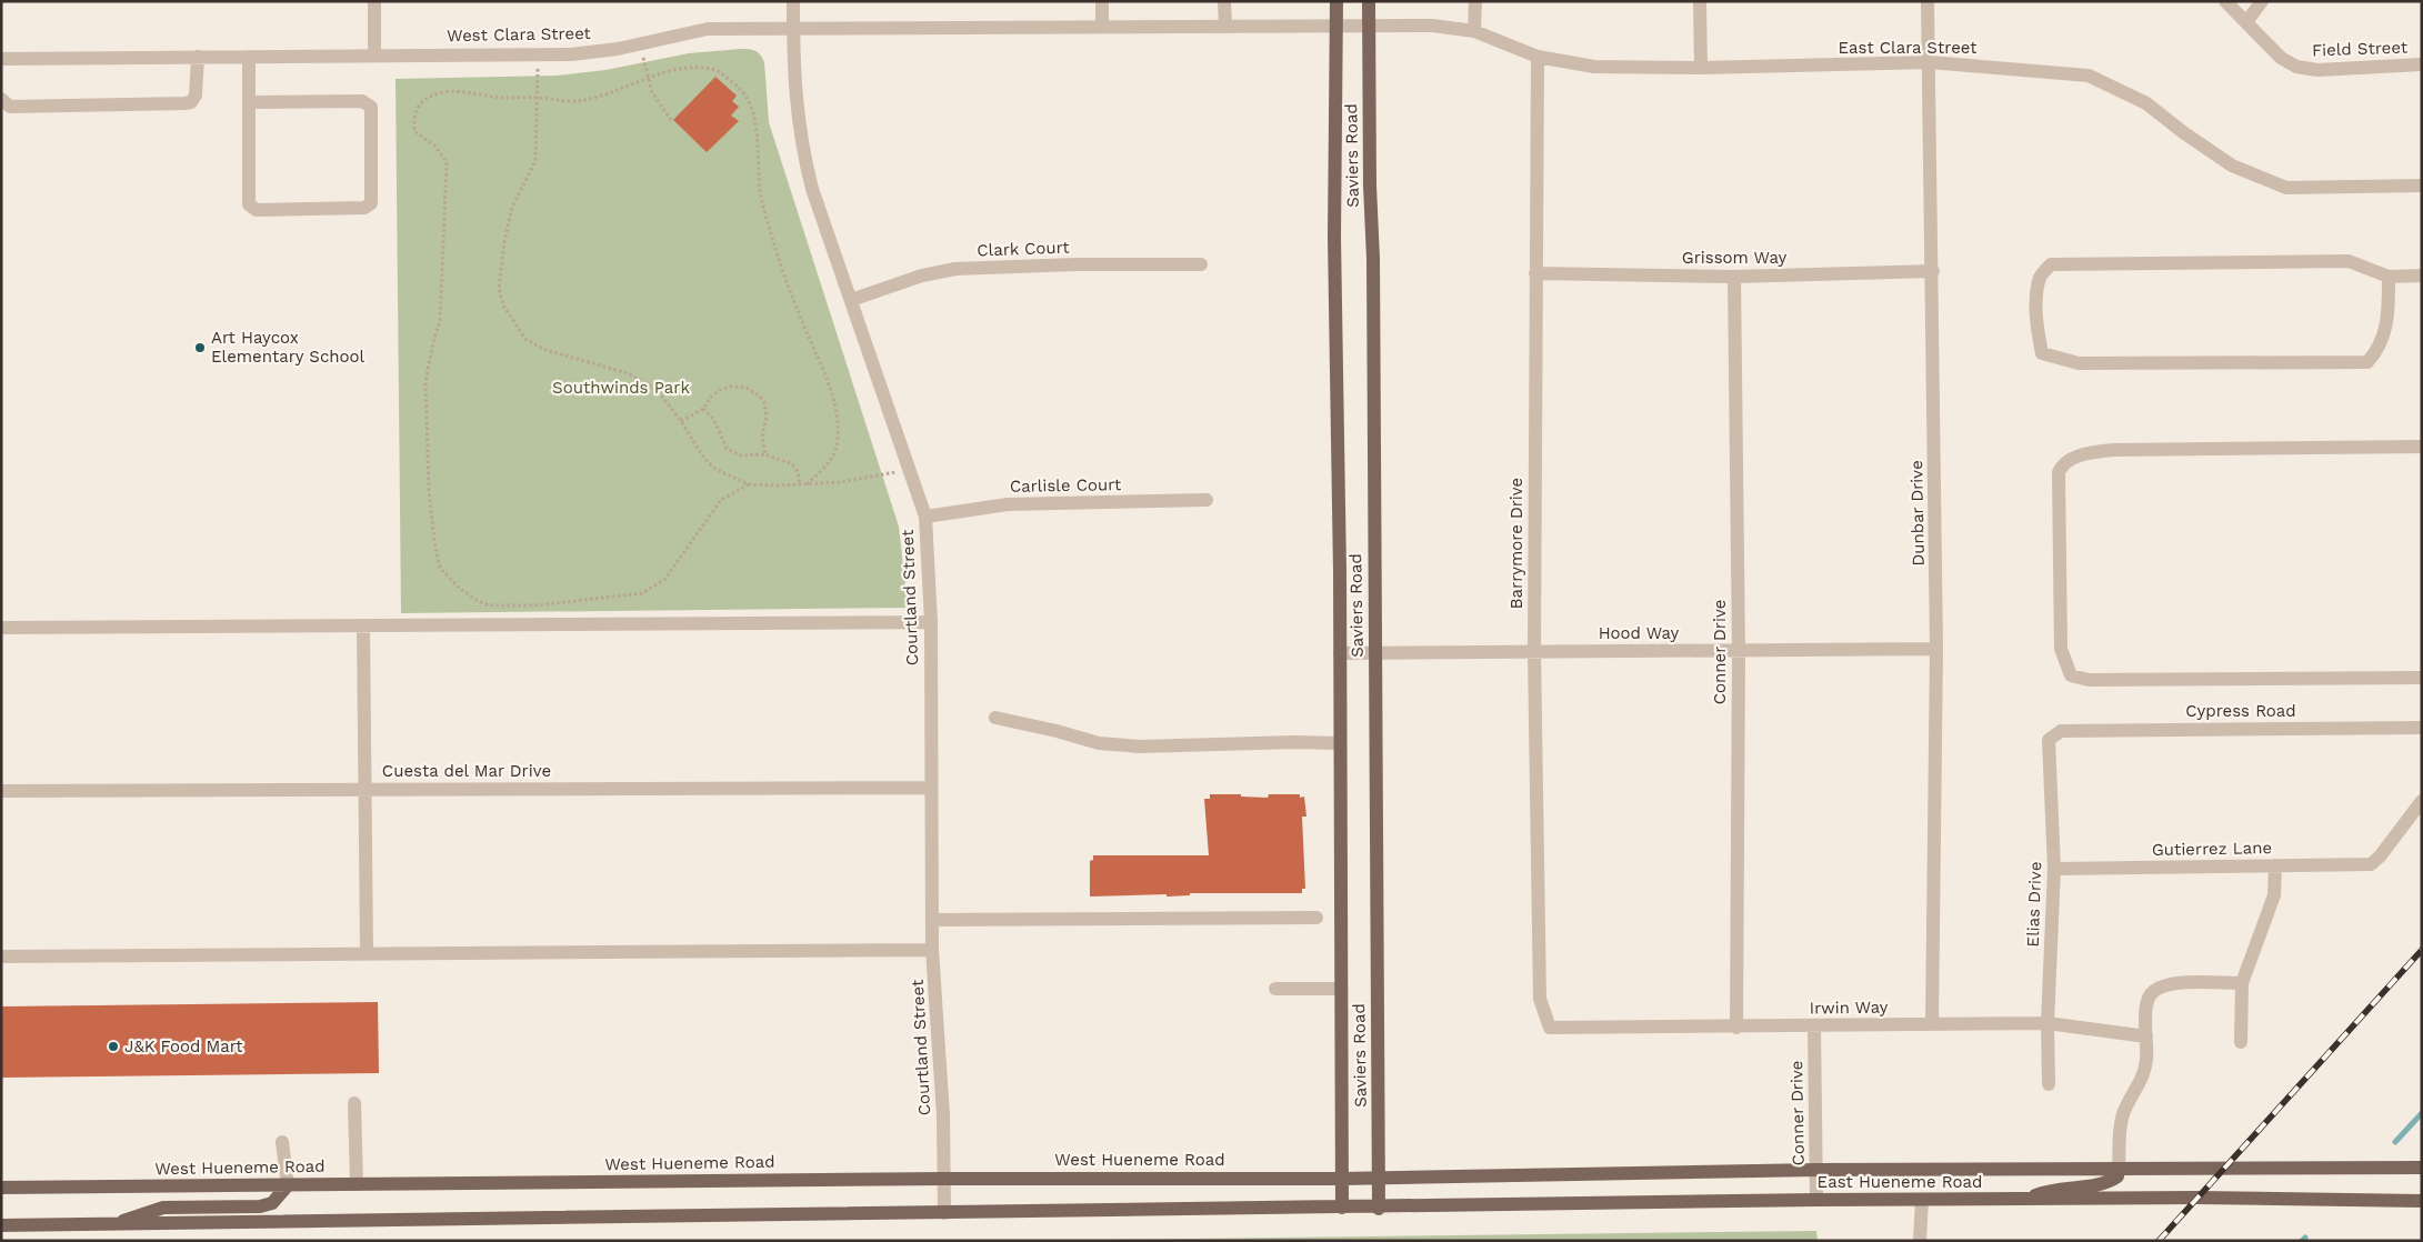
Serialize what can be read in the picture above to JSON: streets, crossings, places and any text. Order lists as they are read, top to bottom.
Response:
{
  "streets": {
    "main road": ["Saviers Road", "West Hueneme Road", "East Hueneme Road"],
    "street": [
      "West Clara Street",
      "East Clara Street",
      "Field Street",
      "Clark Court",
      "Grissom Way",
      "Carlisle Court",
      "Dunbar Drive",
      "Barrymore Drive",
      "Courtland Street",
      "Hood Way",
      "Conner Drive",
      "Cypress Road",
      "Cuesta del Mar Drive",
      "Gutierrez Lane",
      "Elias Drive",
      "Irwin Way"
    ]
  },
  "crossings": [
    ["West Clara Street", "East Clara Street"],
    ["West Clara Street", "Saviers Road"],
    ["West Clara Street", "Courtland Street"],
    ["East Clara Street", "Saviers Road"],
    ["East Clara Street", "Dunbar Drive"],
    ["East Clara Street", "Barrymore Drive"],
    ["Saviers Road", "Hood Way"],
    ["Saviers Road", "West Hueneme Road"],
    ["Saviers Road", "East Hueneme Road"],
    ["Clark Court", "Courtland Street"],
    ["Grissom Way", "Dunbar Drive"],
    ["Grissom Way", "Barrymore Drive"],
    ["Grissom Way", "Conner Drive"],
    ["Carlisle Court", "Courtland Street"],
    ["Dunbar Drive", "Hood Way"],
    ["Dunbar Drive", "Irwin Way"],
    ["Barrymore Drive", "Hood Way"],
    ["Barrymore Drive", "Irwin Way"],
    ["Courtland Street", "Cuesta del Mar Drive"],
    ["Courtland Street", "West Hueneme Road"],
    ["Hood Way", "Conner Drive"],
    ["Conner Drive", "Irwin Way"],
    ["Conner Drive", "East Hueneme Road"],
    ["Cypress Road", "Elias Drive"],
    ["Gutierrez Lane", "Elias Drive"],
    ["Elias Drive", "Irwin Way"],
    ["West Hueneme Road", "East Hueneme Road"]
  ],
  "parks": ["Southwinds Park"],
  "places": ["Art Haycox Elementary School", "J&K Food Mart"]
}
